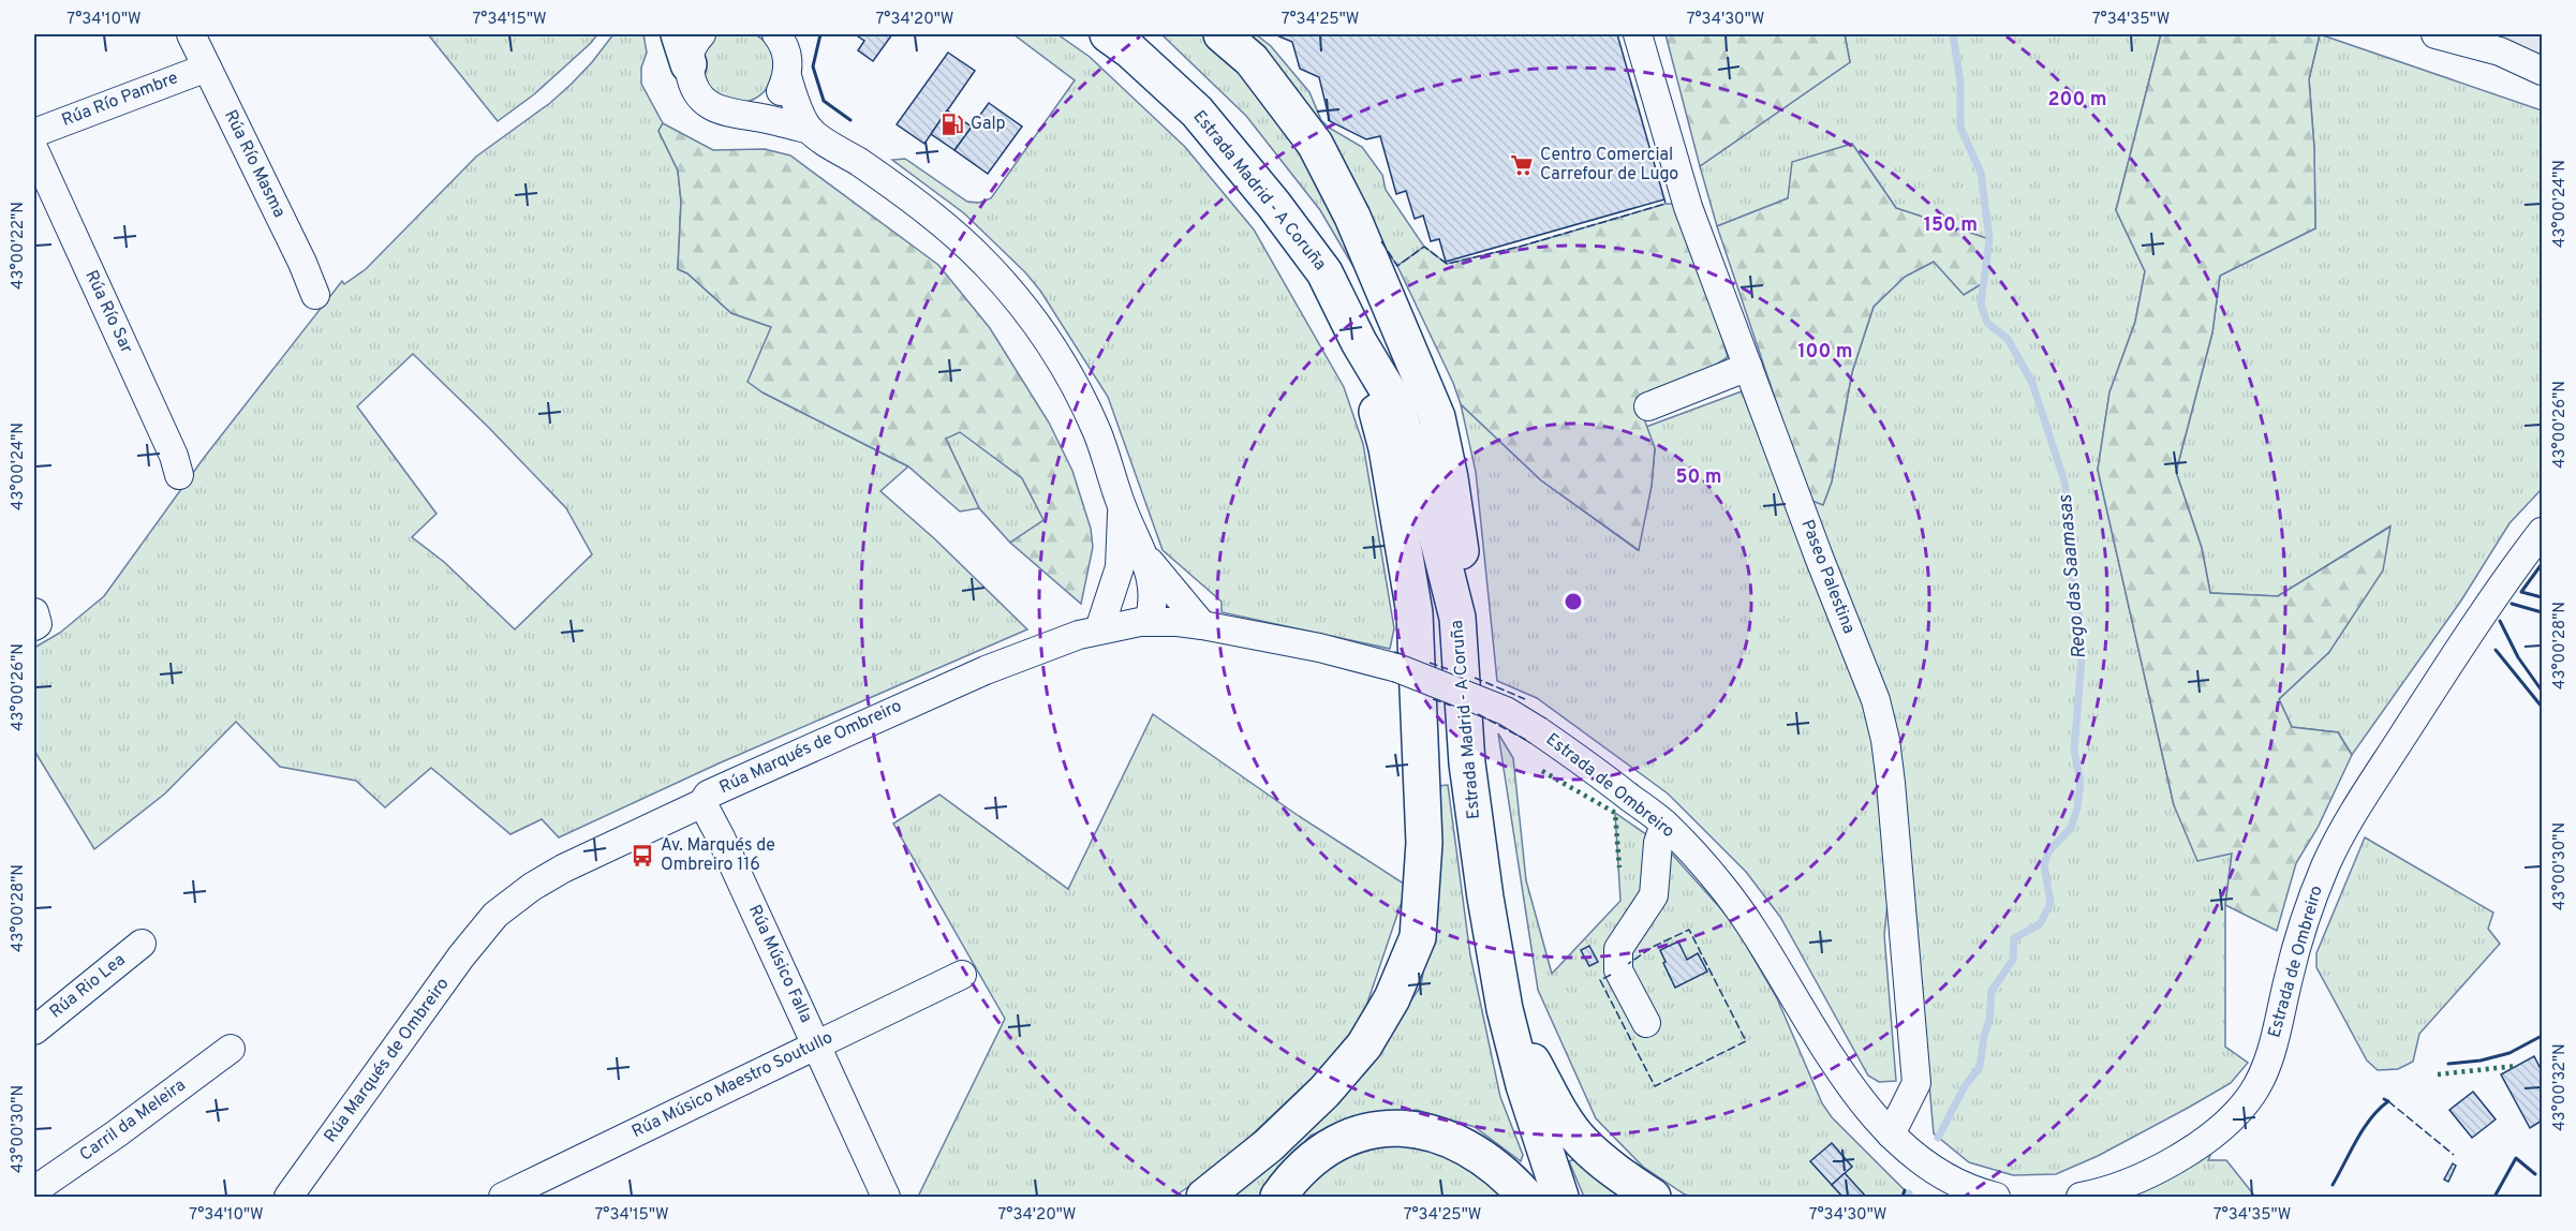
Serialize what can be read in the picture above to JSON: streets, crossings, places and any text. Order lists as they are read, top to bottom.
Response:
{
  "streets": {
    "highway": ["Estrada Madrid - A Coruña"],
    "street": [
      "Rúa Río Pambre",
      "Rúa Río Masma",
      "Rúa Río Sar",
      "Paseo Palestina",
      "Rúa Marqués de Ombreiro",
      "Estrada de Ombreiro",
      "Rúa Músico Falla",
      "Rúa Rio Lea",
      "Rúa Músico Maestro Soutullo",
      "Carril da Meleira"
    ]
  },
  "crossings": [
    ["Rúa Río Pambre", "Rúa Río Masma"],
    ["Paseo Palestina", "Estrada de Ombreiro"],
    ["Rúa Marqués de Ombreiro", "Estrada de Ombreiro"],
    ["Rúa Marqués de Ombreiro", "Rúa Músico Falla"],
    ["Rúa Músico Falla", "Rúa Músico Maestro Soutullo"]
  ],
  "water": ["Rego das Saamasas"],
  "places": {
    "fuel station": ["Galp"],
    "supermarket": ["Centro Comercial Carrefour de Lugo"],
    "bus stop": ["Av. Marqués de Ombreiro 116"]
  },
  "coordinates": [
    "7°34'10\"W",
    "7°34'15\"W",
    "7°34'20\"W",
    "7°34'25\"W",
    "7°34'30\"W",
    "7°34'35\"W",
    "43°00'24\"N",
    "43°00'22\"N",
    "43°00'26\"N",
    "43°00'28\"N",
    "43°00'30\"N",
    "43°00'32\"N"
  ],
  "rings": [
    "200 m",
    "150 m",
    "100 m",
    "50 m"
  ]
}
